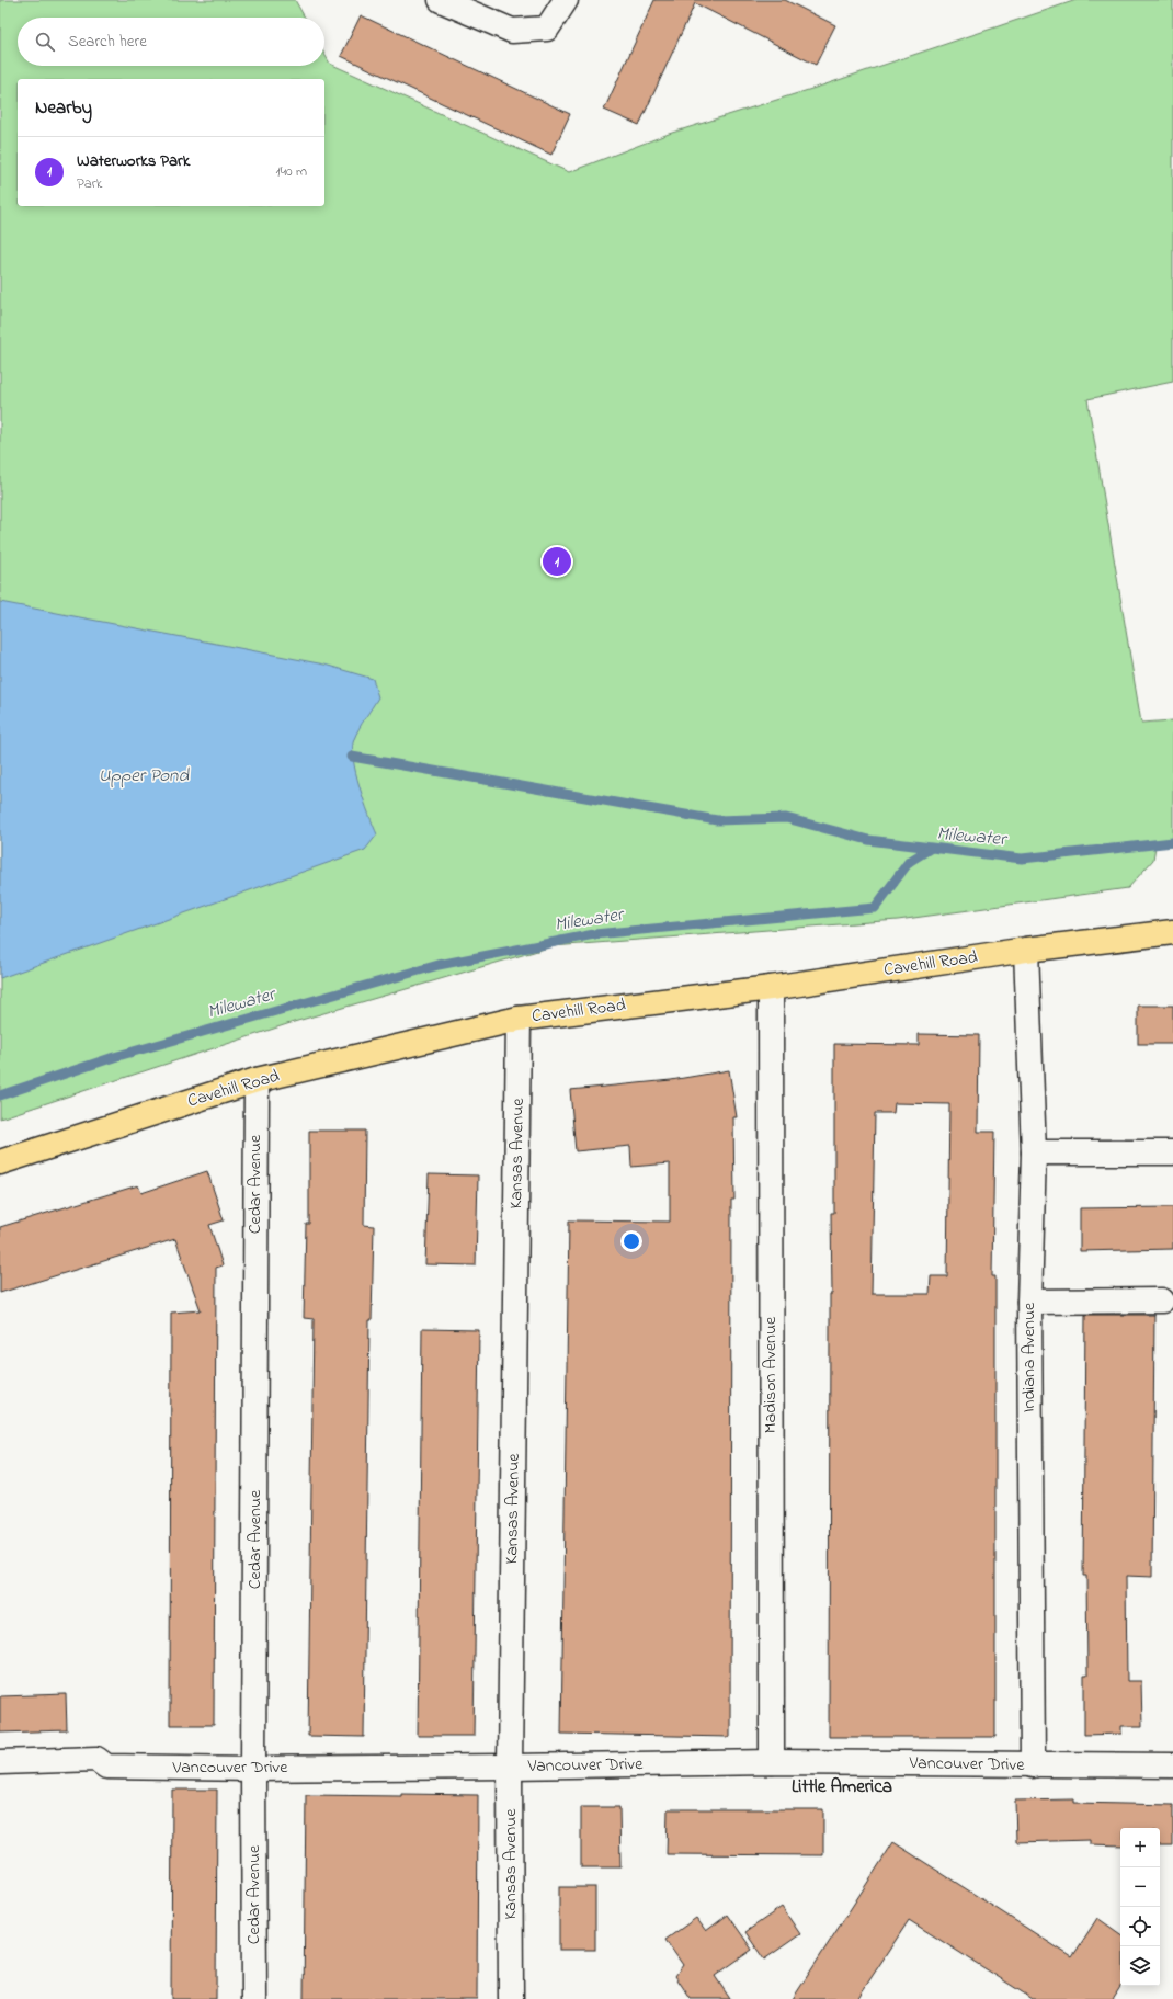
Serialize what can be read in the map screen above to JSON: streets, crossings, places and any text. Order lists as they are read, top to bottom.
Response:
{
  "streets": {
    "main road": ["Cavehill Road"],
    "street": [
      "Kansas Avenue",
      "Cedar Avenue",
      "Indiana Avenue",
      "Madison Avenue",
      "Vancouver Drive"
    ]
  },
  "crossings": [
    ["Cavehill Road", "Kansas Avenue"],
    ["Cavehill Road", "Cedar Avenue"],
    ["Cavehill Road", "Indiana Avenue"],
    ["Cavehill Road", "Madison Avenue"],
    ["Kansas Avenue", "Vancouver Drive"],
    ["Cedar Avenue", "Vancouver Drive"],
    ["Indiana Avenue", "Vancouver Drive"],
    ["Madison Avenue", "Vancouver Drive"]
  ],
  "districts": ["Little America"],
  "water": ["Upper Pond", "Milewater"],
  "page": {
    "search": "Search here",
    "heading": "Nearby",
    "list": [
      {
        "mark": "1",
        "name": "Waterworks Park",
        "note": "Park",
        "value": "140 m"
      }
    ],
    "pins": "1",
    "map_buttons": ["+", "−"]
  }
}
